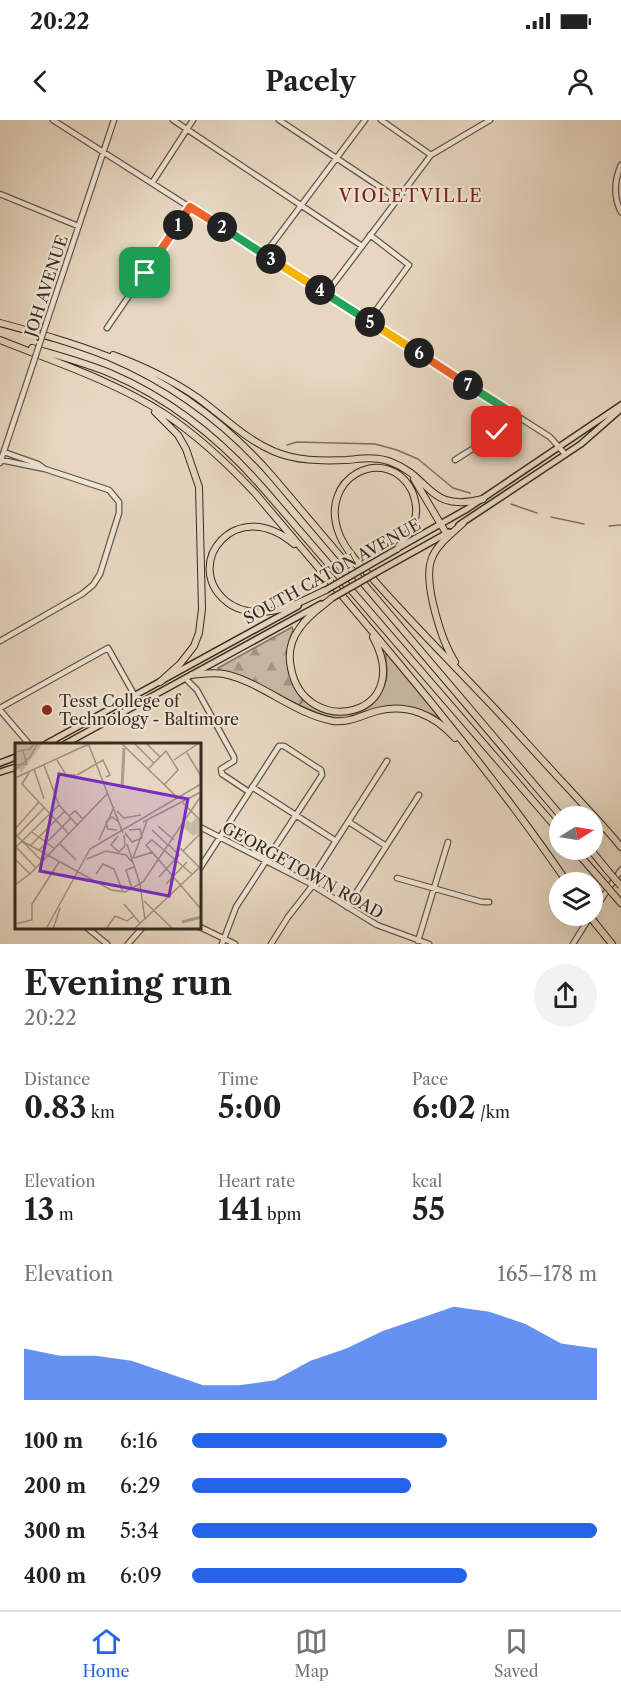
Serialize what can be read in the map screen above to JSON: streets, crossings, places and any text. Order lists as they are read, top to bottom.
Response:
{
  "streets": {
    "main road": ["SOUTH CATON AVENUE"],
    "street": ["JOH AVENUE", "GEORGETOWN ROAD"]
  },
  "districts": ["VIOLETVILLE"],
  "places": ["Tesst College of Technology - Baltimore"],
  "north": "right",
  "page": {
    "status": "20:22",
    "header": "Pacely",
    "pins": [
      "1",
      "2",
      "3",
      "4",
      "5",
      "6",
      "7"
    ],
    "heading": ["Evening run", "20:22"],
    "stats": [
      ["Distance", "0.83 km"],
      ["Time", "5:00"],
      ["Pace", "6:02 /km"],
      ["Elevation", "13 m"],
      ["Heart rate", "141 bpm"],
      ["kcal", "55"]
    ],
    "chart": ["Elevation", "165–178 m"],
    "list": [
      {
        "name": "100 m",
        "note": "6:16"
      },
      {
        "name": "200 m",
        "note": "6:29"
      },
      {
        "name": "300 m",
        "note": "5:34"
      },
      {
        "name": "400 m",
        "note": "6:09"
      }
    ],
    "tabs": ["Home", "Map", "Saved"]
  }
}
